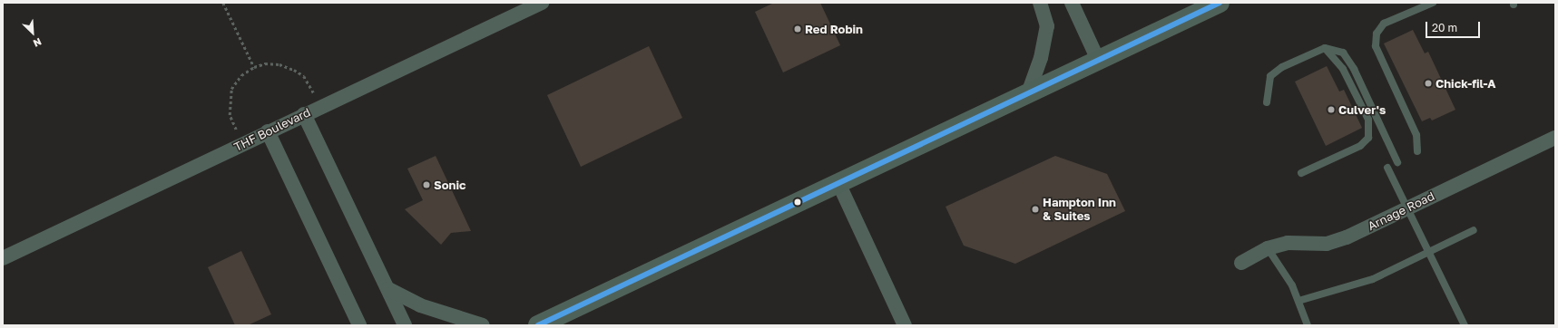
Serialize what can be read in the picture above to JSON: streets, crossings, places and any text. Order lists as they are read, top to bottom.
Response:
{
  "streets": {
    "street": ["THF Boulevard", "Arnage Road"]
  },
  "places": [
    "Red Robin",
    "Chick-fil-A",
    "Culver's",
    "Sonic",
    "Hampton Inn & Suites"
  ],
  "scale_bar": "20 m",
  "north": "bottom right"
}
